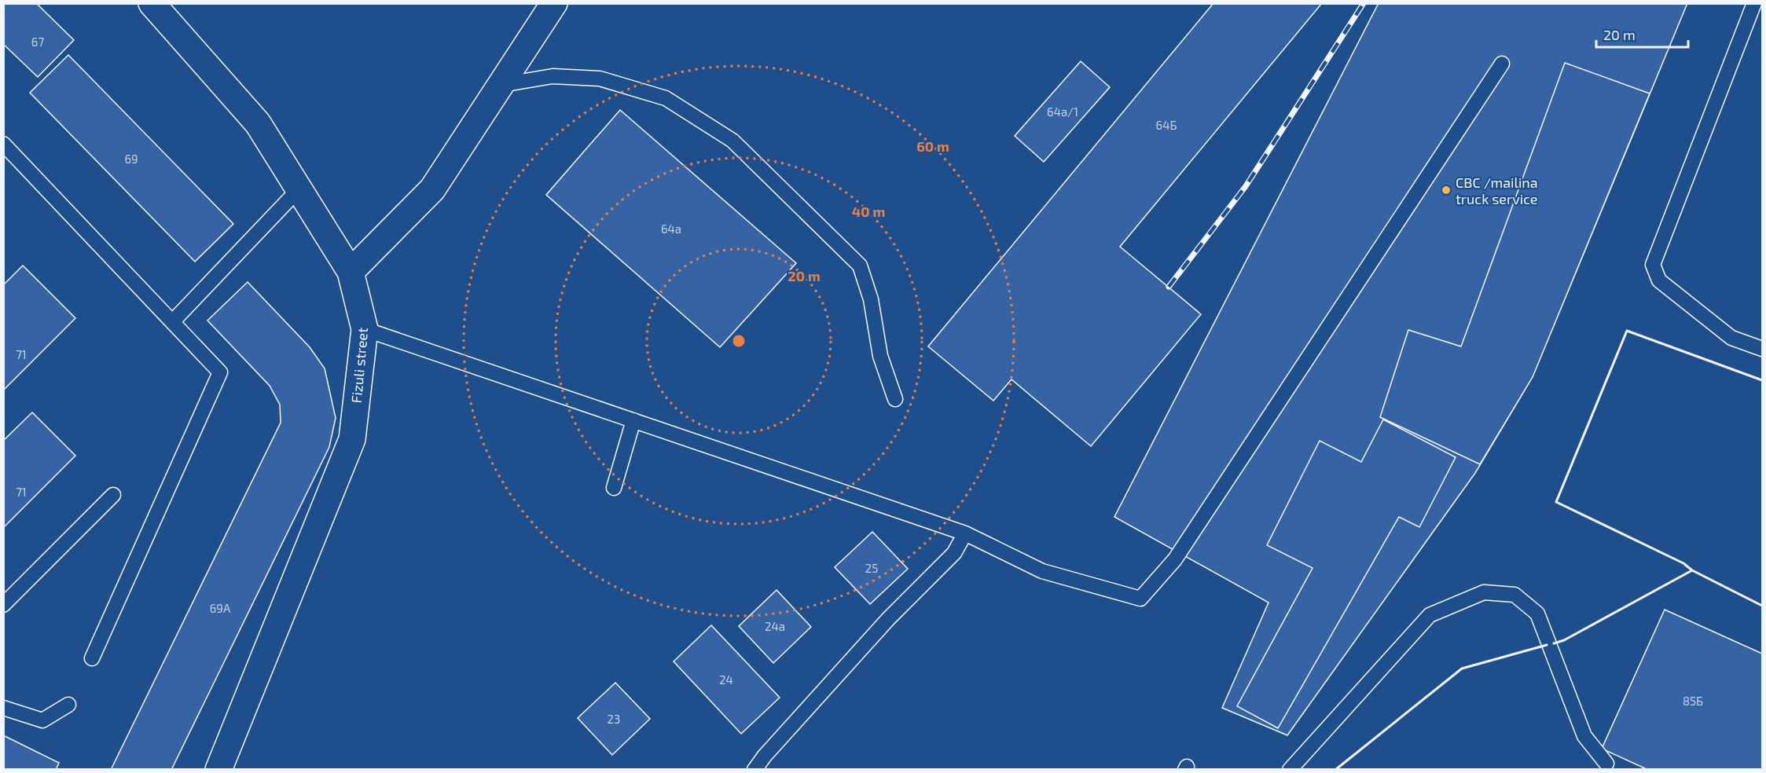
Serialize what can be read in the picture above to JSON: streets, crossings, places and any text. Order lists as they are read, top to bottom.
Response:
{
  "streets": {
    "street": ["Fizuli street"]
  },
  "places": ["CBC /mailina truck service"],
  "house_numbers": [
    "67",
    "64а/1",
    "64Б",
    "69",
    "64а",
    "71",
    "71",
    "25",
    "69А",
    "24а",
    "24",
    "85Б",
    "23"
  ],
  "scale_bar": "20 m",
  "rings": ["60 m", "40 m", "20 m"]
}
